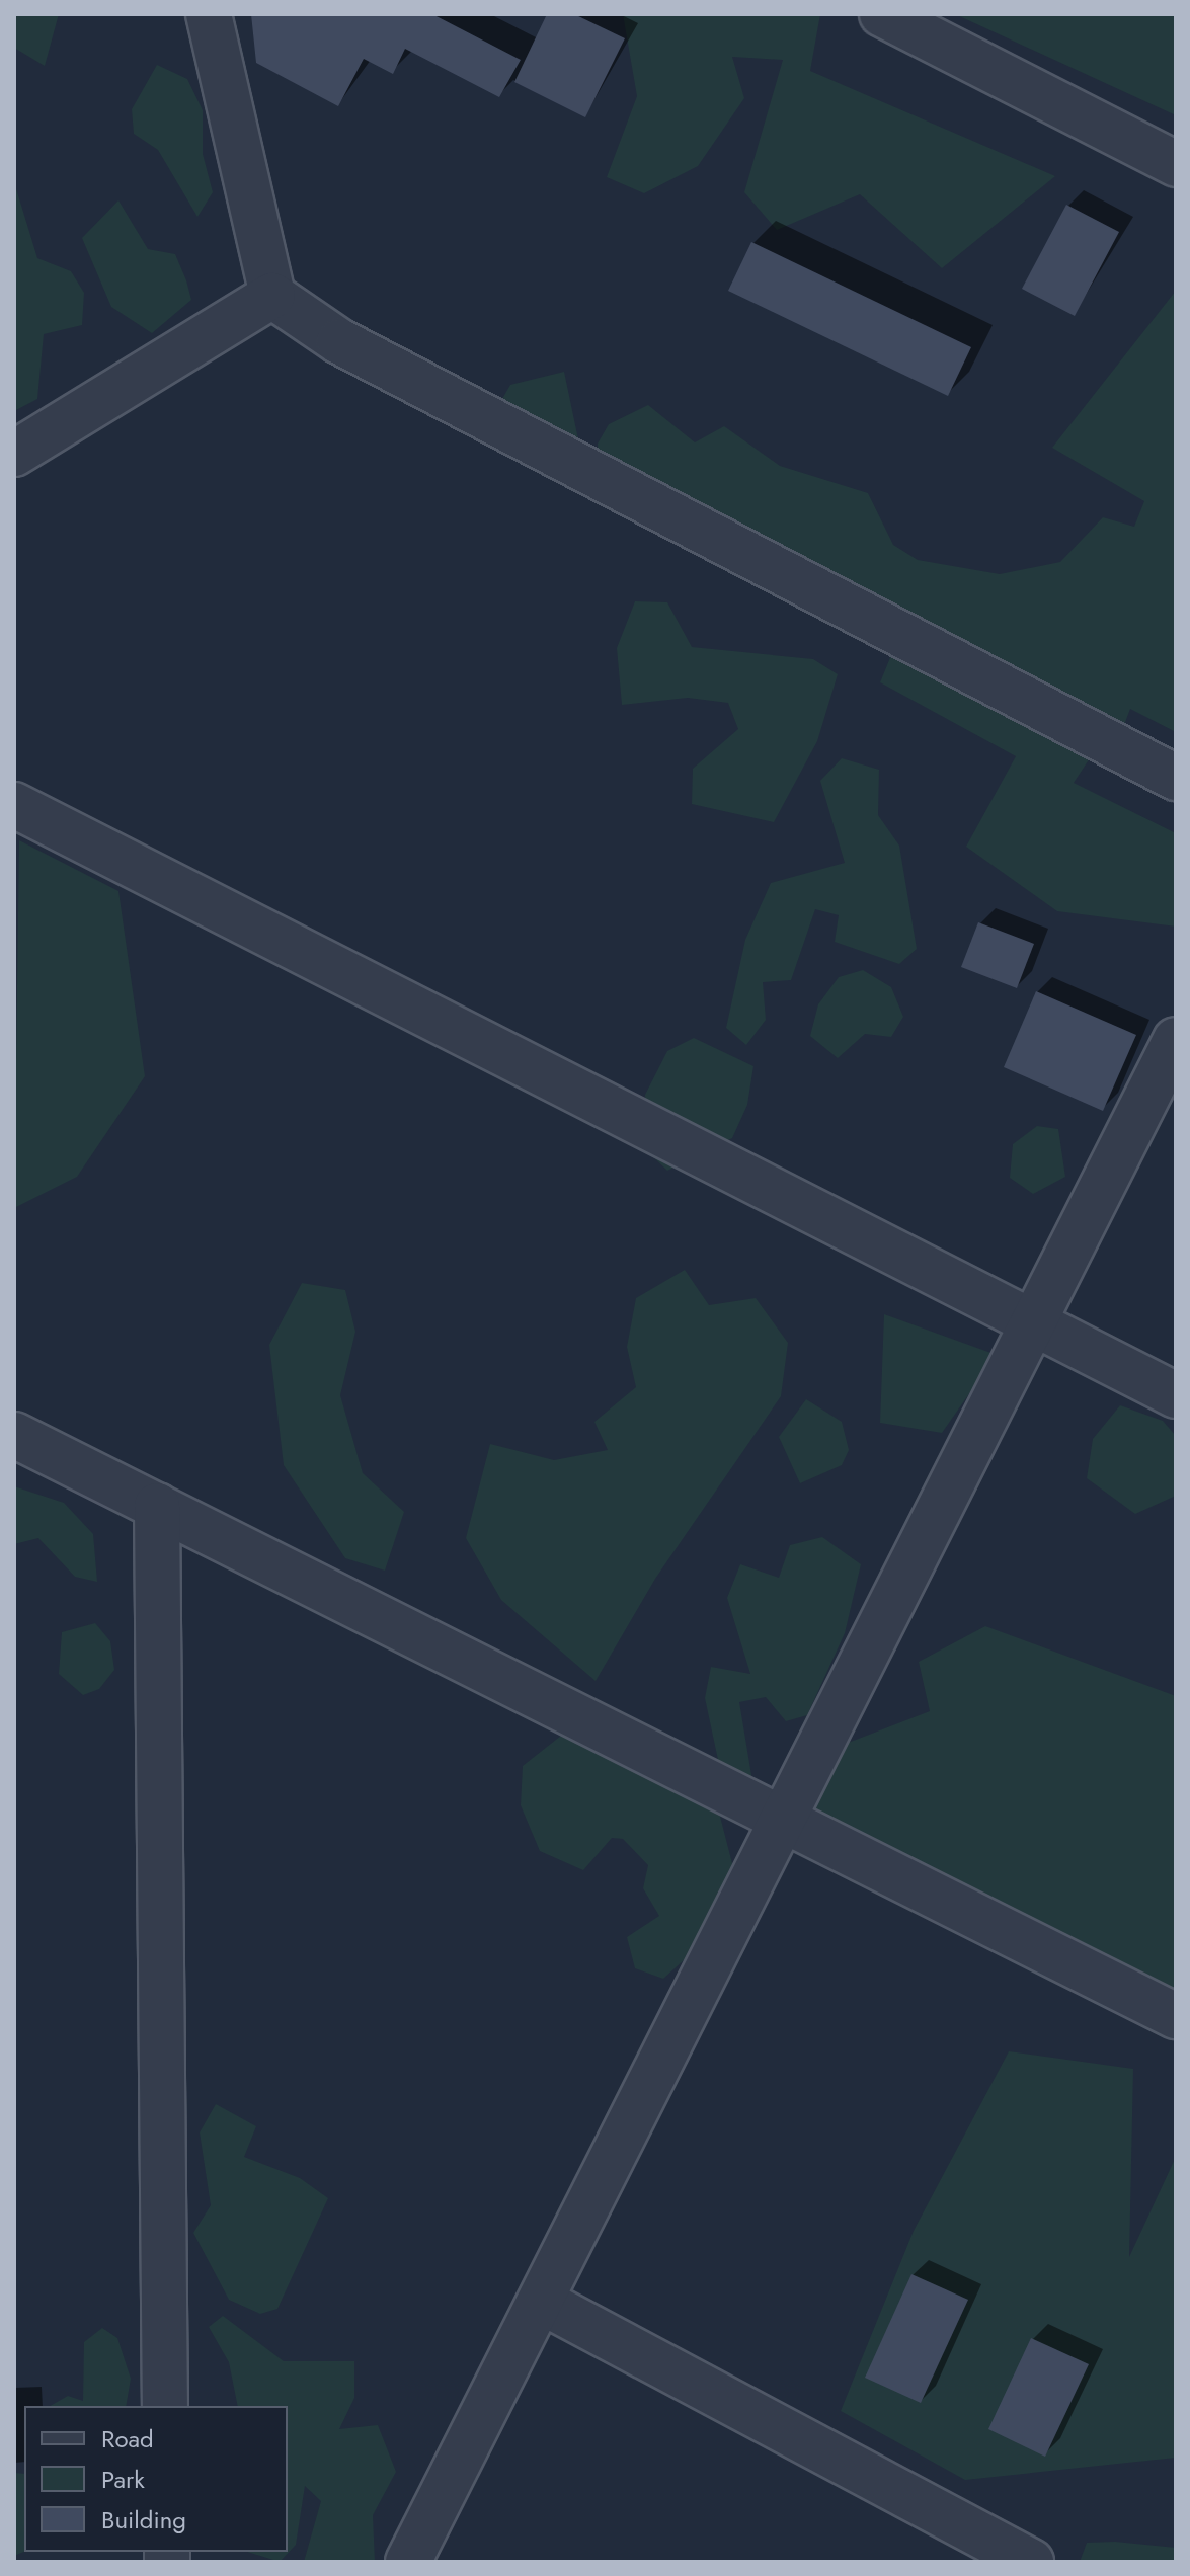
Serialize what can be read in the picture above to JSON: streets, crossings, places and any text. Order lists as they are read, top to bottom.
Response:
{
  "legend": ["Road", "Park", "Building"]
}
